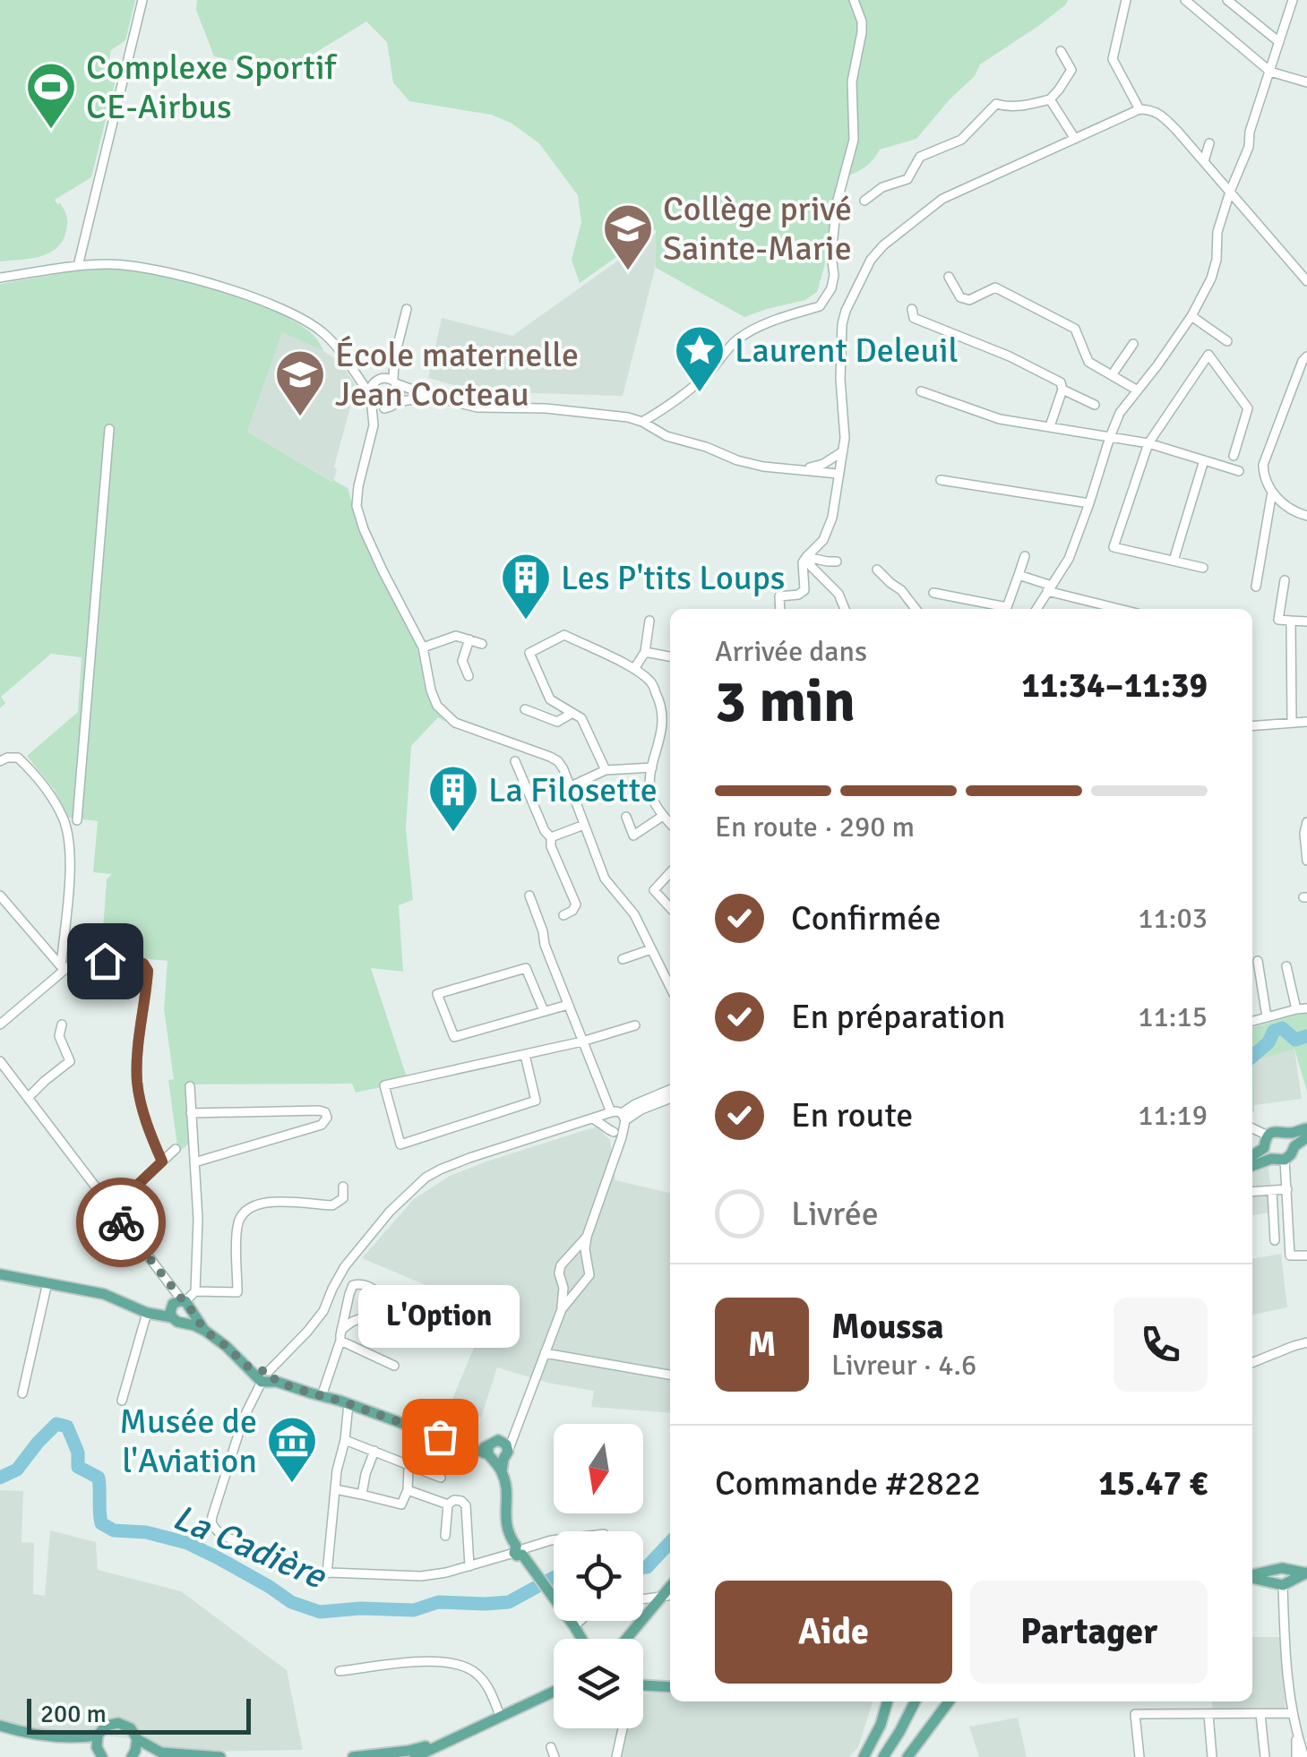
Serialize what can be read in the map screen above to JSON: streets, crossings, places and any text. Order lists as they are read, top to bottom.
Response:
{
  "water": ["La Cadière"],
  "places": {
    "sports": ["Complexe Sportif CE-Airbus"],
    "school or university": ["Collège privé Sainte-Marie", "École maternelle Jean Cocteau"],
    "place": ["Laurent Deleuil"],
    "building": ["Les P'tits Loups", "La Filosette"],
    "other": ["L'Option"],
    "museum": ["Musée de l'Aviation"]
  },
  "scale_bar": "200 m",
  "north": "bottom",
  "page": {
    "heading": ["3 min", "Arrivée dans", "11:34–11:39"],
    "panel": [
      "Moussa",
      "Livreur · 4.6",
      "Commande #2822",
      "15.47 €"
    ],
    "bar": "En route · 290 m",
    "list": [
      ["Confirmée", "11:03"],
      ["En préparation", "11:15"],
      ["En route", "11:19"],
      "Livrée"
    ],
    "bubble": "L'Option",
    "round": "M",
    "buttons": ["Aide", "Partager"],
    "scale": "200 m"
  }
}
